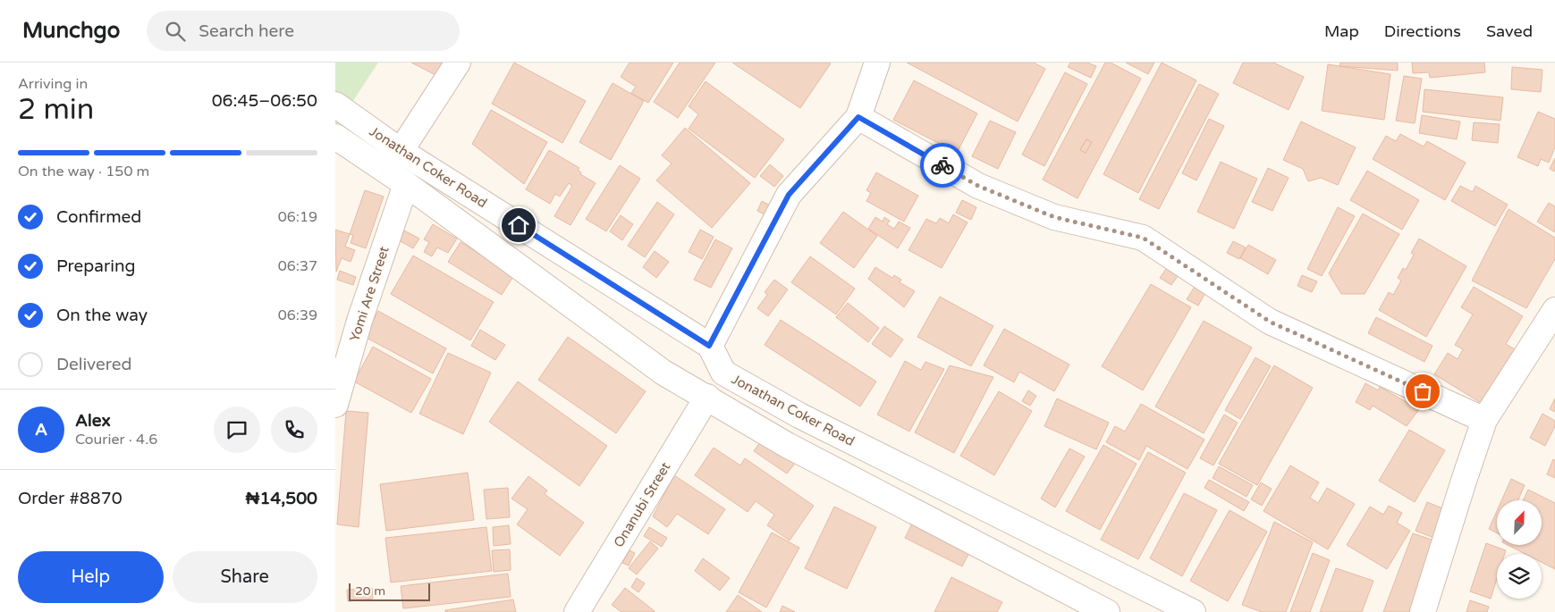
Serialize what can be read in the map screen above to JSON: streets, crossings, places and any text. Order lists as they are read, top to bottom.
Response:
{
  "streets": {
    "street": ["Jonathan Coker Road", "Yomi Are Street", "Onanubi Street"]
  },
  "crossings": [
    ["Jonathan Coker Road", "Yomi Are Street"],
    ["Jonathan Coker Road", "Onanubi Street"]
  ],
  "scale_bar": "20 m",
  "north": "top right",
  "page": {
    "header": "Munchgo",
    "search": "Search here",
    "nav": ["Map", "Directions", "Saved"],
    "heading": ["2 min", "Arriving in", "06:45–06:50"],
    "panel": [
      "Alex",
      "Courier · 4.6",
      "Order #8870",
      "₦14,500"
    ],
    "bar": "On the way · 150 m",
    "list": [
      ["Confirmed", "06:19"],
      ["Preparing", "06:37"],
      ["On the way", "06:39"],
      "Delivered"
    ],
    "round": "A",
    "buttons": ["Help", "Share"],
    "scale": "20 m"
  }
}
